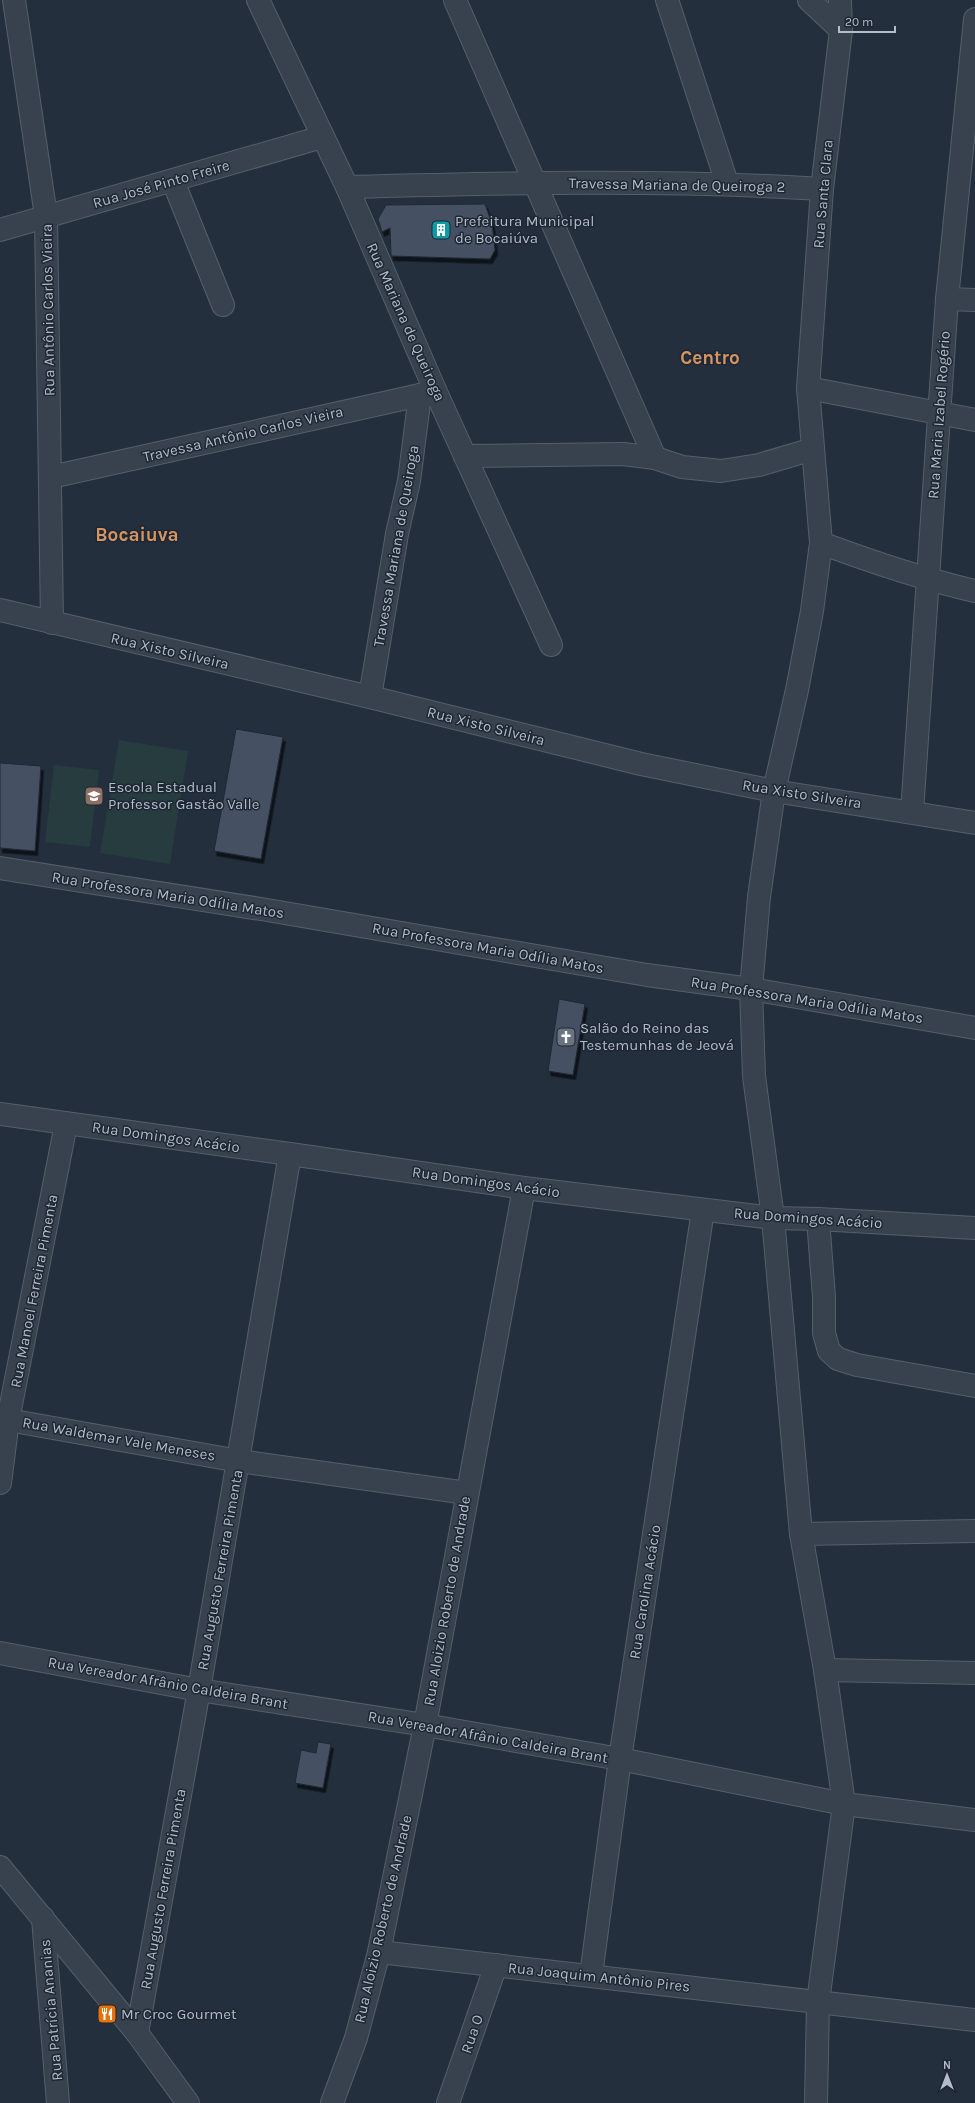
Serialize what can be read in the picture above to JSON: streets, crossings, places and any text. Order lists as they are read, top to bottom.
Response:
{
  "streets": {
    "street": [
      "Rua José Pinto Freire",
      "Travessa Mariana de Queiroga 2",
      "Rua Santa Clara",
      "Rua Antônio Carlos Vieira",
      "Rua Mariana de Queiroga",
      "Rua Maria Izabel Rogério",
      "Travessa Antônio Carlos Vieira",
      "Travessa Mariana de Queiroga",
      "Rua Xisto Silveira",
      "Rua Professora Maria Odília Matos",
      "Rua Domingos Acácio",
      "Rua Manoel Ferreira Pimenta",
      "Rua Waldemar Vale Meneses",
      "Rua Augusto Ferreira Pimenta",
      "Rua Carolina Acácio",
      "Rua Aloizio Roberto de Andrade",
      "Rua Vereador Afrânio Caldeira Brant",
      "Rua Joaquim Antônio Pires",
      "Rua Patrícia Ananias",
      "Rua O"
    ]
  },
  "crossings": [
    ["Rua José Pinto Freire", "Rua Antônio Carlos Vieira"],
    ["Rua José Pinto Freire", "Rua Mariana de Queiroga"],
    ["Travessa Mariana de Queiroga 2", "Rua Santa Clara"],
    ["Rua Santa Clara", "Rua Xisto Silveira"],
    ["Rua Santa Clara", "Rua Professora Maria Odília Matos"],
    ["Rua Santa Clara", "Rua Domingos Acácio"],
    ["Rua Santa Clara", "Rua Vereador Afrânio Caldeira Brant"],
    ["Rua Santa Clara", "Rua Joaquim Antônio Pires"],
    ["Rua Antônio Carlos Vieira", "Travessa Antônio Carlos Vieira"],
    ["Rua Antônio Carlos Vieira", "Rua Xisto Silveira"],
    ["Rua Mariana de Queiroga", "Travessa Antônio Carlos Vieira"],
    ["Rua Mariana de Queiroga", "Travessa Mariana de Queiroga"],
    ["Rua Maria Izabel Rogério", "Rua Xisto Silveira"],
    ["Travessa Antônio Carlos Vieira", "Travessa Mariana de Queiroga"],
    ["Travessa Mariana de Queiroga", "Rua Xisto Silveira"],
    ["Rua Domingos Acácio", "Rua Manoel Ferreira Pimenta"],
    ["Rua Domingos Acácio", "Rua Augusto Ferreira Pimenta"],
    ["Rua Domingos Acácio", "Rua Carolina Acácio"],
    ["Rua Domingos Acácio", "Rua Aloizio Roberto de Andrade"],
    ["Rua Manoel Ferreira Pimenta", "Rua Waldemar Vale Meneses"],
    ["Rua Waldemar Vale Meneses", "Rua Augusto Ferreira Pimenta"],
    ["Rua Waldemar Vale Meneses", "Rua Aloizio Roberto de Andrade"],
    ["Rua Augusto Ferreira Pimenta", "Rua Vereador Afrânio Caldeira Brant"],
    ["Rua Carolina Acácio", "Rua Vereador Afrânio Caldeira Brant"],
    ["Rua Carolina Acácio", "Rua Joaquim Antônio Pires"],
    ["Rua Aloizio Roberto de Andrade", "Rua Vereador Afrânio Caldeira Brant"],
    ["Rua Aloizio Roberto de Andrade", "Rua Joaquim Antônio Pires"],
    ["Rua Joaquim Antônio Pires", "Rua O"]
  ],
  "districts": ["Centro", "Bocaiuva"],
  "places": {
    "building": ["Prefeitura Municipal de Bocaiúva"],
    "school or university": ["Escola Estadual Professor Gastão Valle"],
    "church": ["Salão do Reino das Testemunhas de Jeová"],
    "restaurant": ["Mr Croc Gourmet"]
  },
  "scale_bar": "20 m",
  "north": "top"
}
